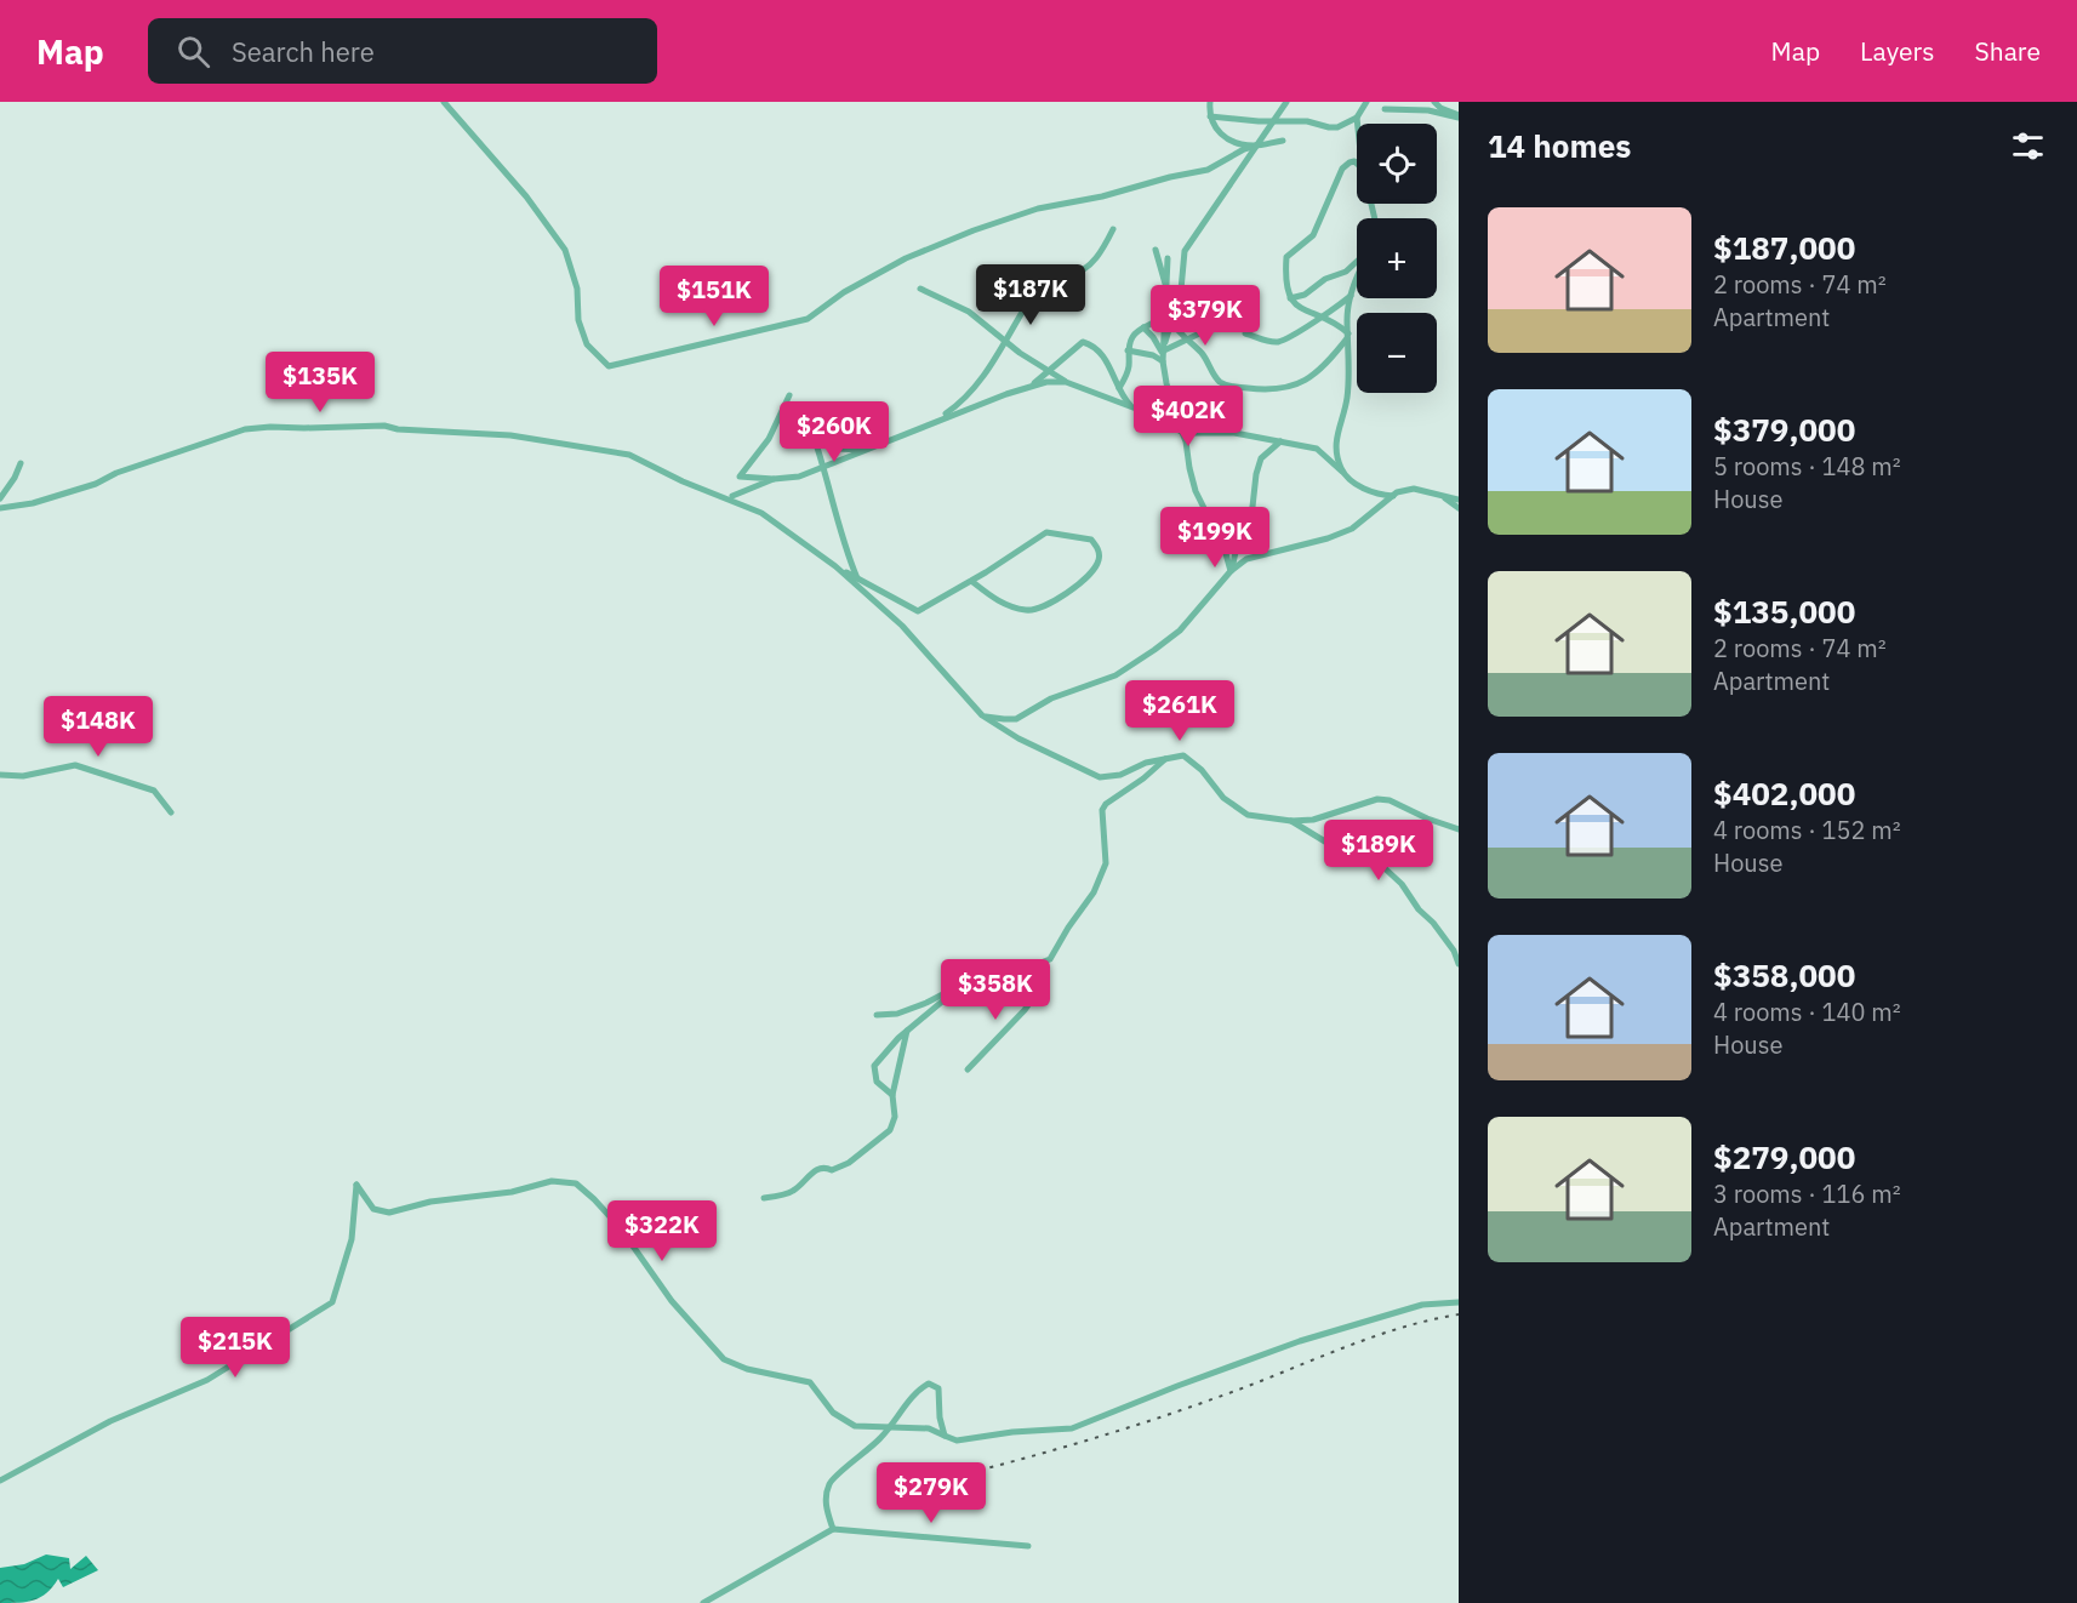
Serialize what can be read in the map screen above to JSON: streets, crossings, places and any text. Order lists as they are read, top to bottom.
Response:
{
  "page": {
    "header": "Map",
    "search": "Search here",
    "nav": ["Map", "Layers", "Share"],
    "heading": "14 homes",
    "map_buttons": ["+", "−"],
    "list": [
      {
        "name": "$187,000",
        "note": "2 rooms · 74 m² · Apartment"
      },
      {
        "name": "$379,000",
        "note": "5 rooms · 148 m² · House"
      },
      {
        "name": "$135,000",
        "note": "2 rooms · 74 m² · Apartment"
      },
      {
        "name": "$402,000",
        "note": "4 rooms · 152 m² · House"
      },
      {
        "name": "$358,000",
        "note": "4 rooms · 140 m² · House"
      },
      {
        "name": "$279,000",
        "note": "3 rooms · 116 m² · Apartment"
      }
    ],
    "price": [
      "$187K",
      "$151K",
      "$379K",
      "$135K",
      "$402K",
      "$260K",
      "$199K",
      "$261K",
      "$148K",
      "$189K",
      "$358K",
      "$322K",
      "$215K",
      "$279K"
    ]
  }
}
